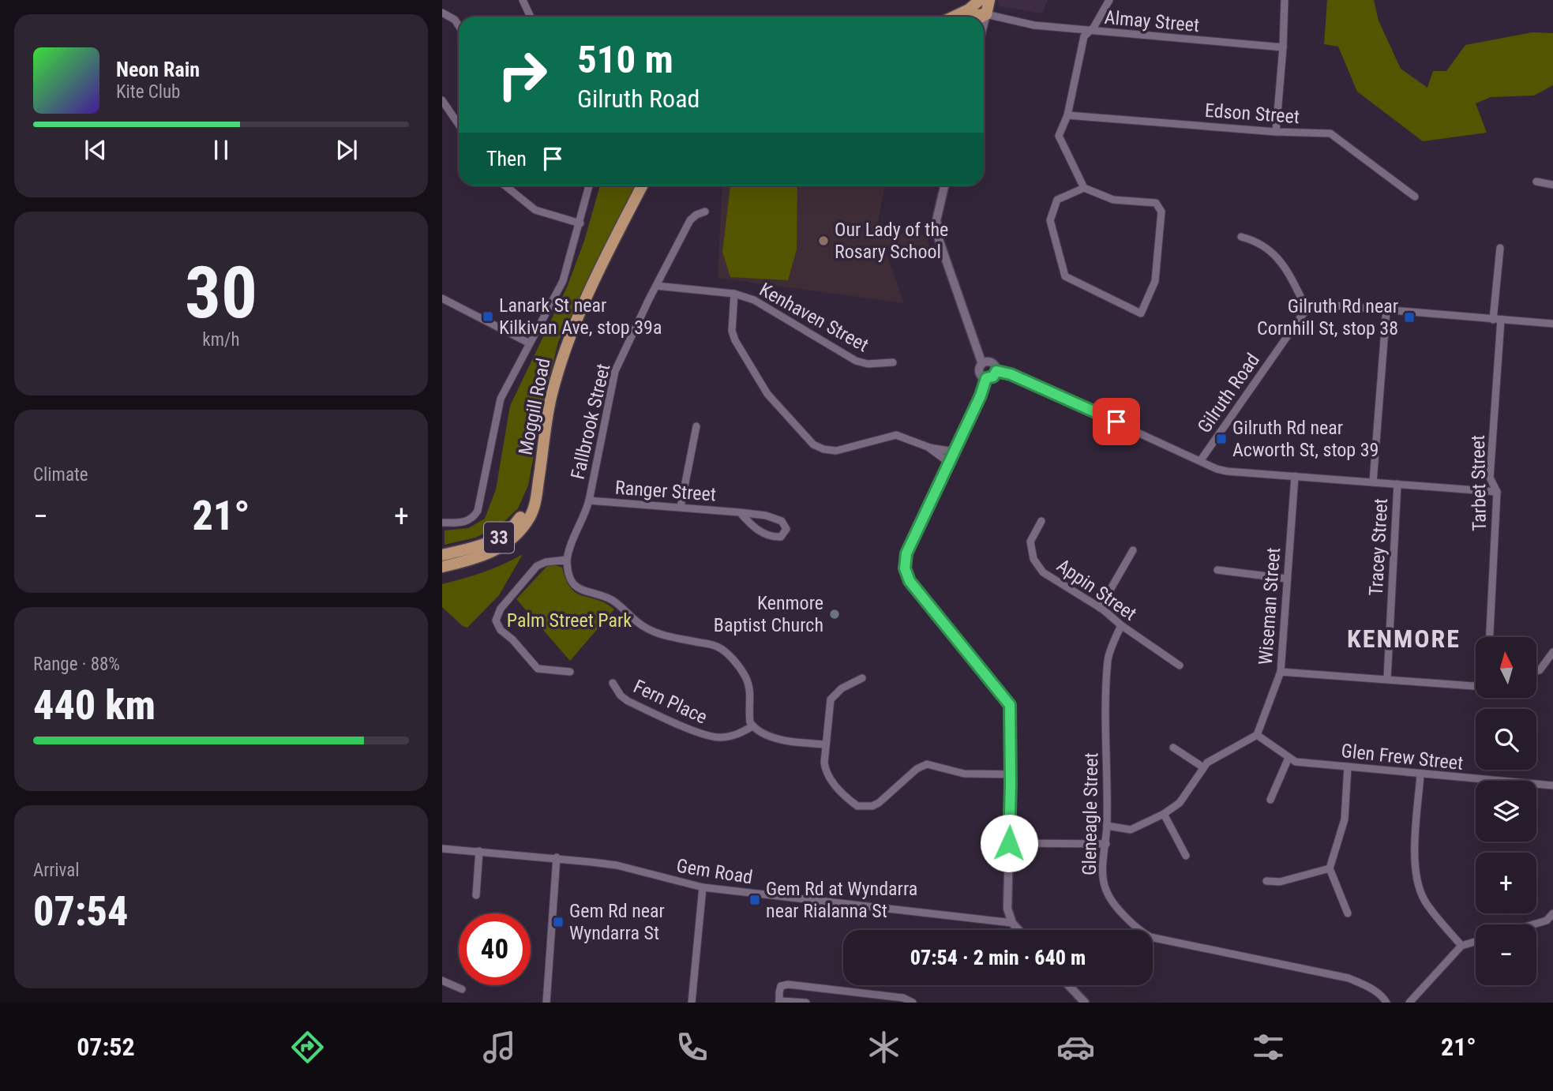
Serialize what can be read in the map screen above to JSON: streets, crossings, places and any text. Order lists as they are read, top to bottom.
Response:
{
  "streets": {
    "main road": ["Moggill Road", "33"],
    "street": [
      "Almay Street",
      "Edson Street",
      "Kenhaven Street",
      "Gilruth Road",
      "Fallbrook Street",
      "Tarbet Street",
      "Ranger Street",
      "Tracey Street",
      "Appin Street",
      "Wiseman Street",
      "Fern Place",
      "Glen Frew Street",
      "Gleneagle Street",
      "Gem Road"
    ]
  },
  "crossings": [
    ["Kenhaven Street", "Fallbrook Street"],
    ["Fallbrook Street", "Ranger Street"],
    ["Appin Street", "Gleneagle Street"],
    ["Wiseman Street", "Glen Frew Street"]
  ],
  "districts": ["KENMORE"],
  "parks": ["Palm Street Park"],
  "places": {
    "other": ["Our Lady of the Rosary School", "Kenmore Baptist Church"],
    "transit": [
      "Lanark St near Kilkivan Ave, stop 39a",
      "Gilruth Rd near Cornhill St, stop 38",
      "Gilruth Rd near Acworth St, stop 39",
      "Gem Rd at Wyndarra near Rialanna St",
      "Gem Rd near Wyndarra St"
    ]
  },
  "north": "top",
  "page": {
    "turn": ["510 m", "Gilruth Road"],
    "song": ["Neon Rain", "Kite Club"],
    "then": "Then",
    "tile": [
      ["30", "km/h"],
      "Climate",
      ["Range · 88%", "440 km"],
      ["Arrival", "07:54"]
    ],
    "heat": ["−", "21°", "+"],
    "map_buttons": ["+", "−"],
    "limit": "40",
    "trip": "07:54 · 2 min · 640 m",
    "tabs": ["07:52", "21°"]
  }
}
